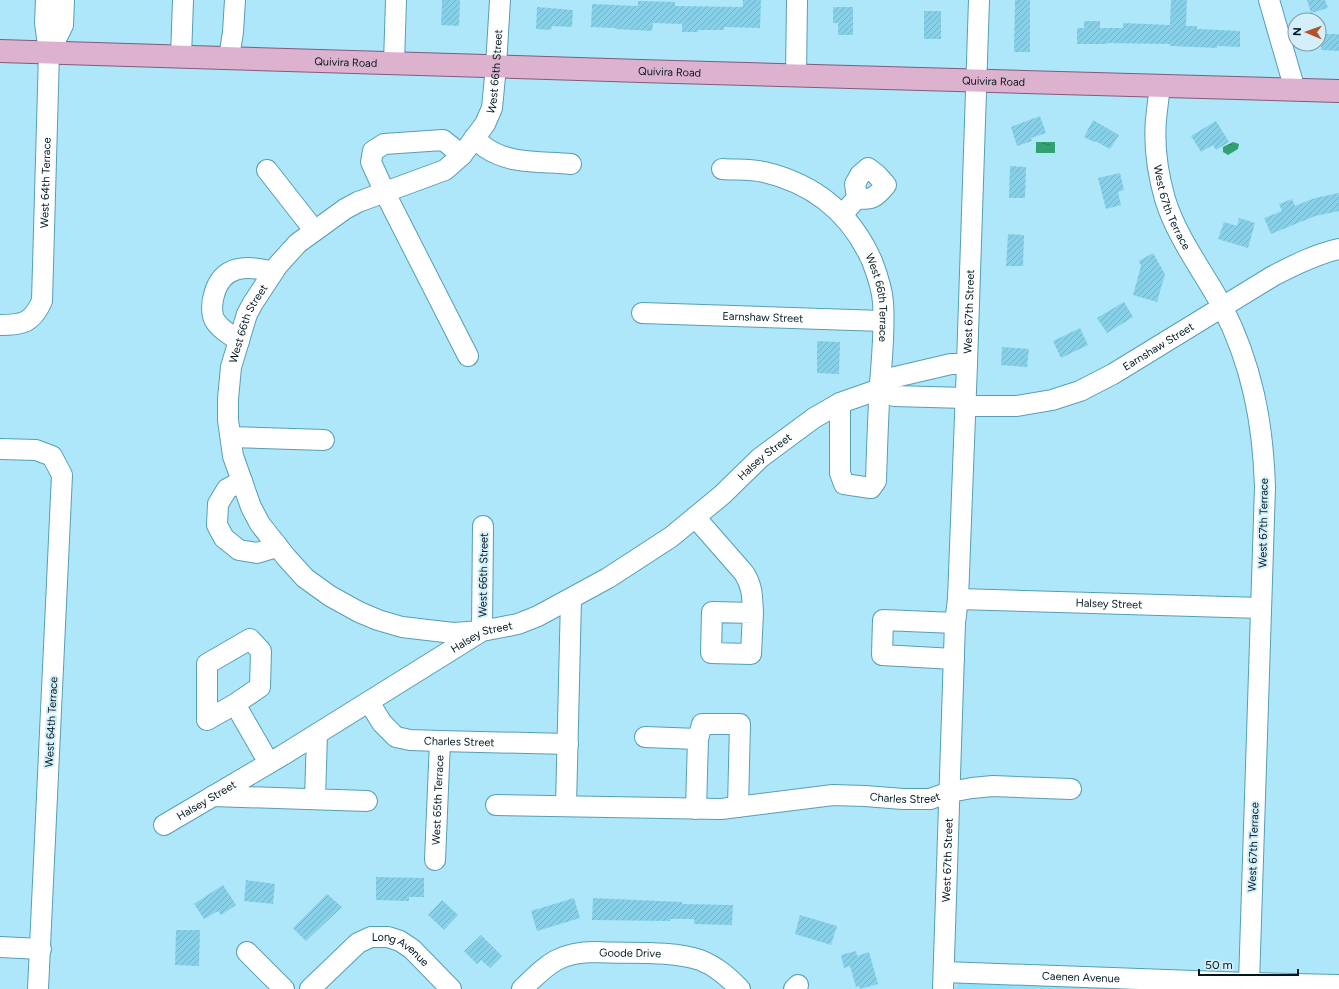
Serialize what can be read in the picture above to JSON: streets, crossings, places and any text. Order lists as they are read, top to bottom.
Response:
{
  "streets": {
    "main road": ["Quivira Road"],
    "street": [
      "West 66th Street",
      "West 64th Terrace",
      "West 67th Terrace",
      "West 66th Terrace",
      "West 67th Street",
      "Earnshaw Street",
      "Halsey Street",
      "Charles Street",
      "West 65th Terrace",
      "Goode Drive",
      "Long Avenue",
      "Caenen Avenue"
    ]
  },
  "crossings": [
    ["Quivira Road", "West 66th Street"],
    ["Quivira Road", "West 64th Terrace"],
    ["Quivira Road", "West 67th Terrace"],
    ["Quivira Road", "West 67th Street"],
    ["West 66th Street", "Halsey Street"],
    ["West 67th Terrace", "Earnshaw Street"],
    ["West 67th Terrace", "Halsey Street"],
    ["West 67th Terrace", "Caenen Avenue"],
    ["West 66th Terrace", "Earnshaw Street"],
    ["West 66th Terrace", "Halsey Street"],
    ["West 67th Street", "Earnshaw Street"],
    ["West 67th Street", "Halsey Street"],
    ["West 67th Street", "Charles Street"],
    ["West 67th Street", "Caenen Avenue"],
    ["Halsey Street", "Charles Street"],
    ["Charles Street", "West 65th Terrace"]
  ],
  "scale_bar": "50 m",
  "north": "left"
}
